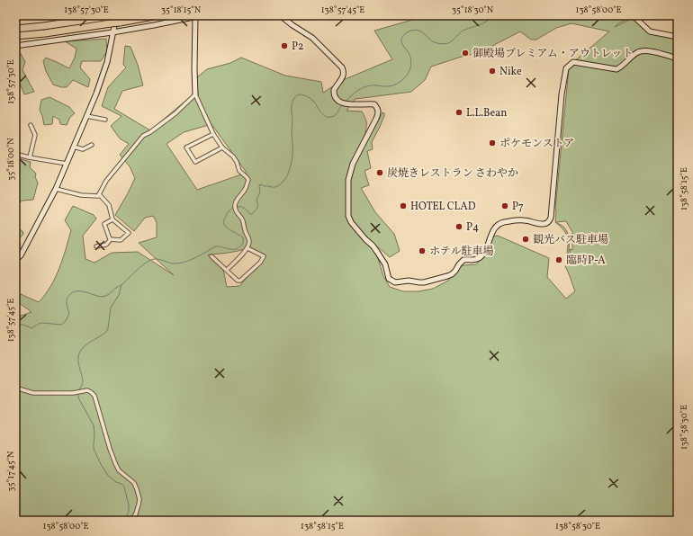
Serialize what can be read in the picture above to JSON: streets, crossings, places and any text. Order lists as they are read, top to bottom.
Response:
{
  "places": [
    "P2",
    "御殿場プレミアム・アウトレット",
    "Nike",
    "L.L.Bean",
    "ポケモンストア",
    "炭焼きレストラン さわやか",
    "HOTEL CLAD",
    "P7",
    "P4",
    "観光バス駐車場",
    "ホテル駐車場",
    "臨時P-A"
  ],
  "coordinates": [
    "138°57'30\"E",
    "35°18'15\"N",
    "138°57'45\"E",
    "35°18'30\"N",
    "138°58'00\"E",
    "35°18'00\"N",
    "138°58'15\"E",
    "138°58'30\"E",
    "35°17'45\"N"
  ]
}
